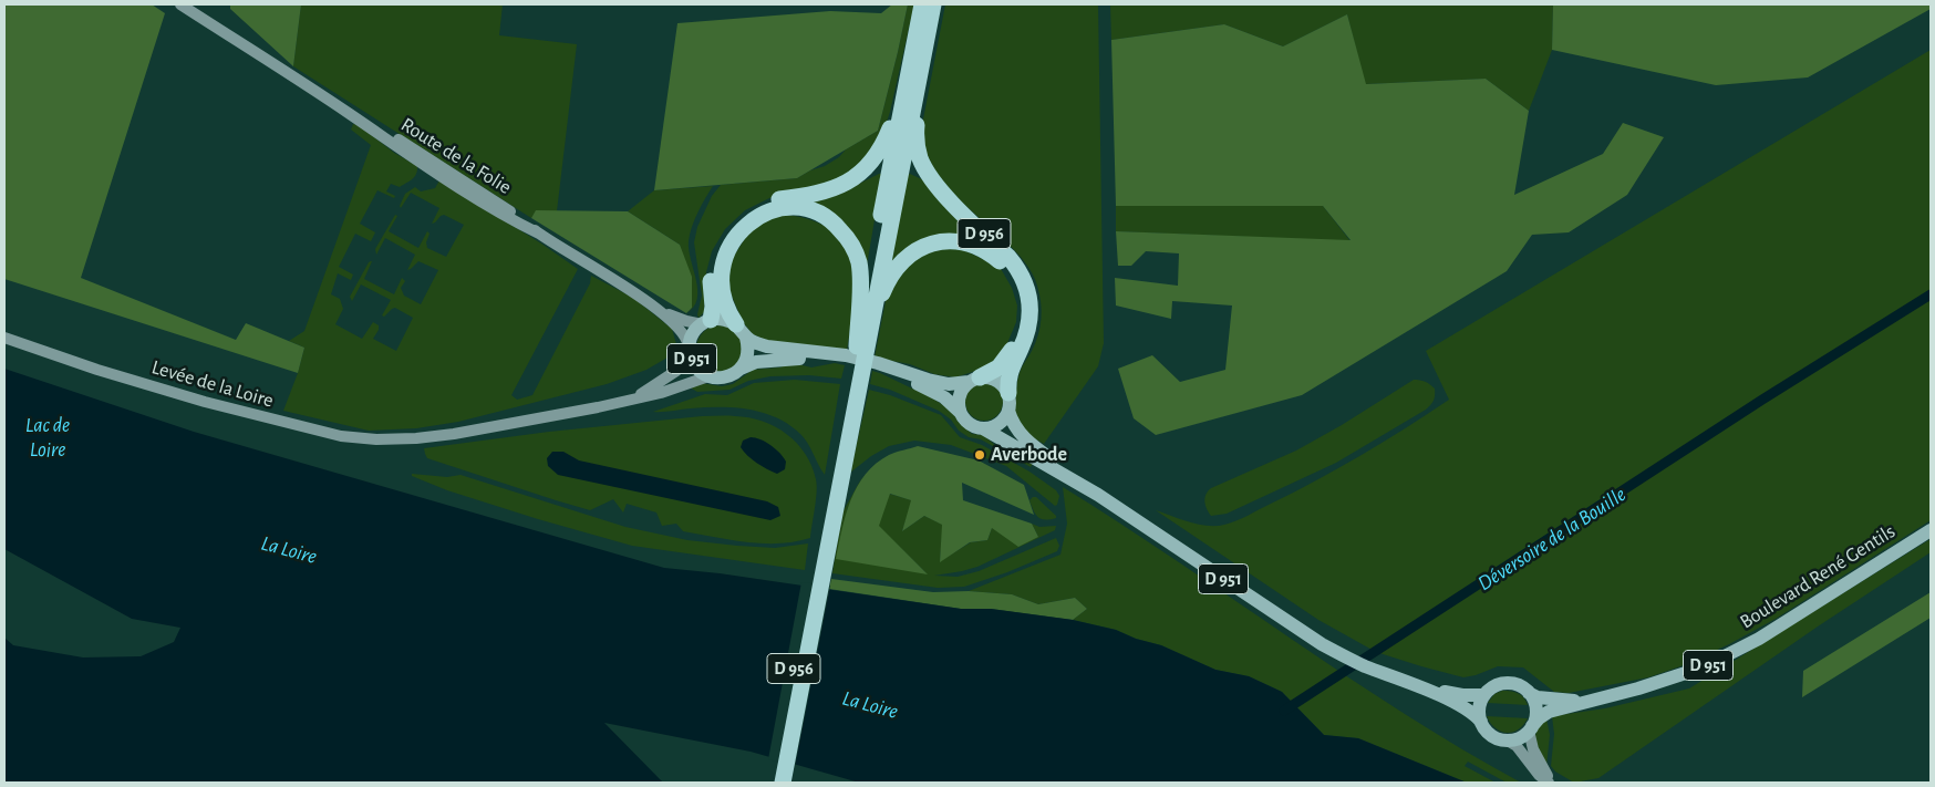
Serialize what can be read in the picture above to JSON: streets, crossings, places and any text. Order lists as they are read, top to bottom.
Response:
{
  "streets": {
    "highway": ["D 956"],
    "main road": [
      "Route de la Folie",
      "D 951",
      "Levée de la Loire",
      "Boulevard René Gentils"
    ]
  },
  "crossings": [
    ["Route de la Folie", "D 956"],
    ["Route de la Folie", "D 951"],
    ["D 956", "D 951"],
    ["D 951", "Levée de la Loire"],
    ["D 951", "Boulevard René Gentils"]
  ],
  "water": ["Lac de Loire", "Déversoire de la Bouille", "La Loire"],
  "places": ["Averbode"]
}
